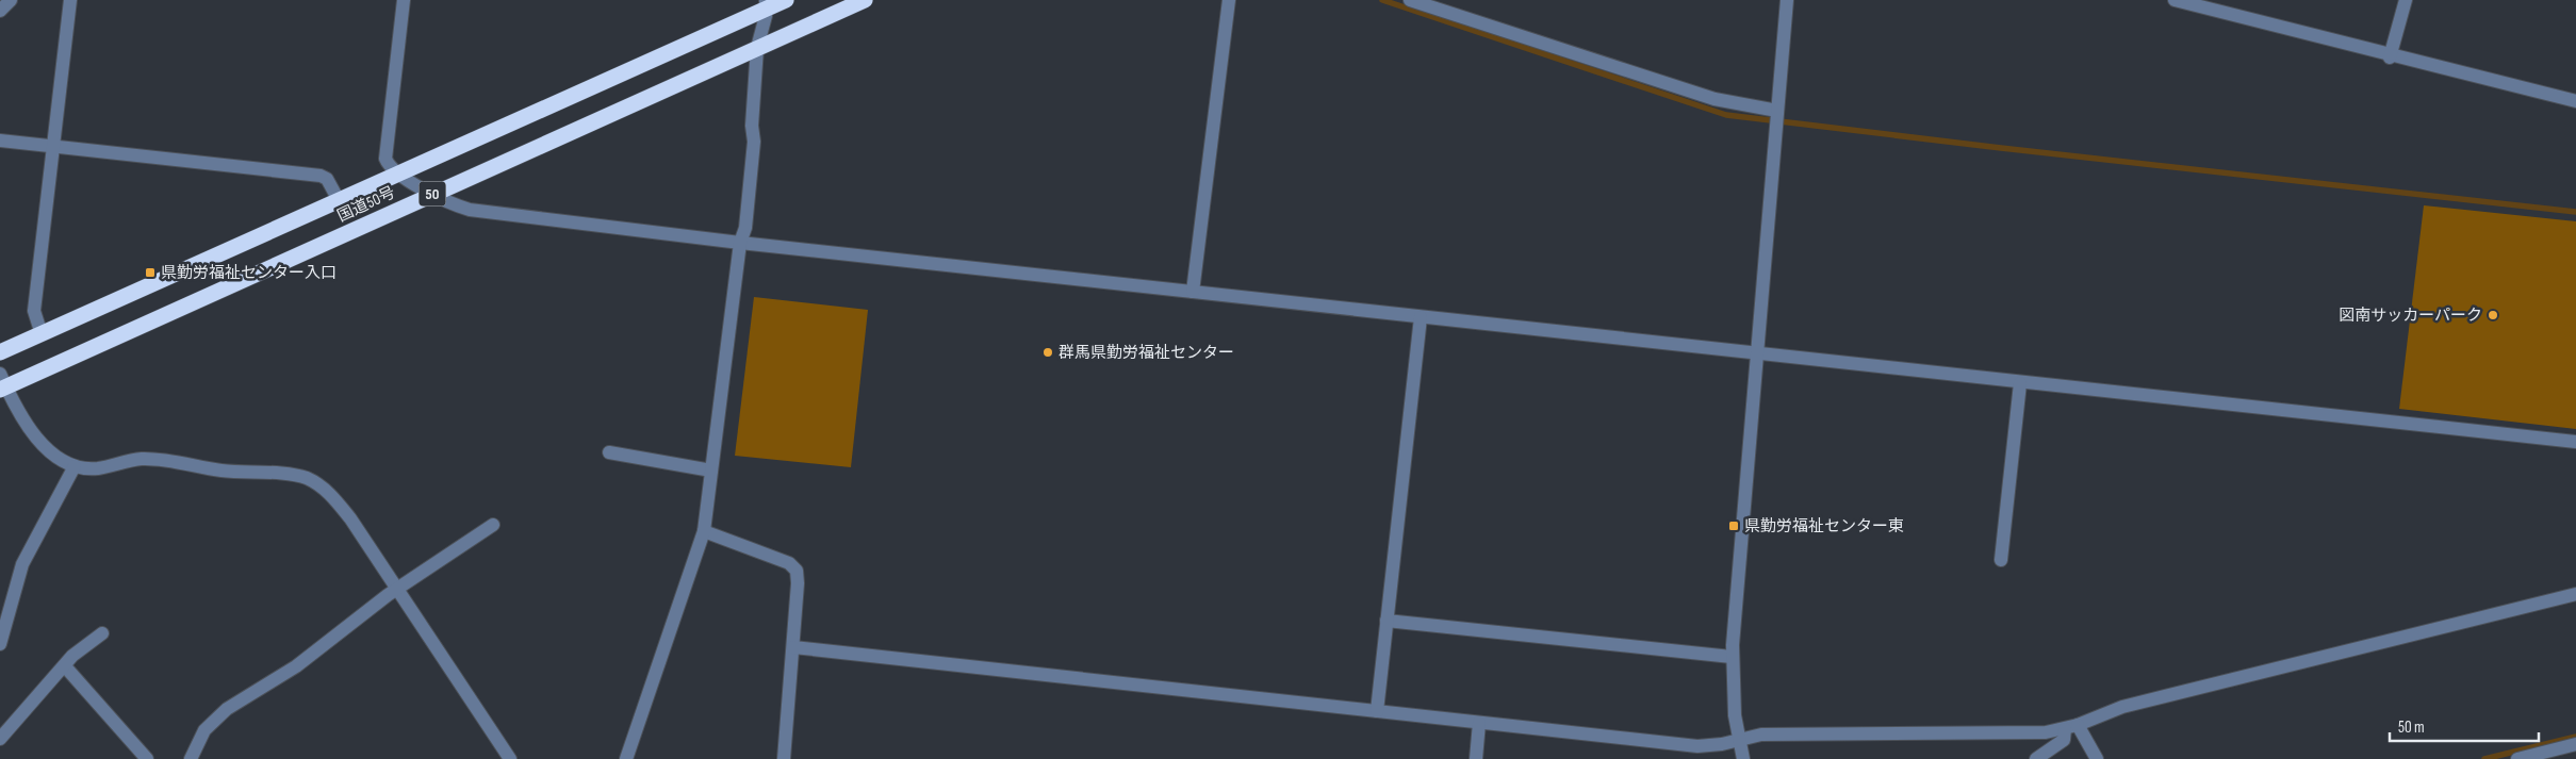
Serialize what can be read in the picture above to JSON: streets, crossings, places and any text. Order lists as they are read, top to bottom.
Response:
{
  "streets": {
    "highway": ["50", "国道50号"]
  },
  "places": {
    "transit": ["県勤労福祉センター入口", "県勤労福祉センター東"],
    "other": ["図南サッカーパーク", "群馬県勤労福祉センター"]
  },
  "scale_bar": "50 m"
}
